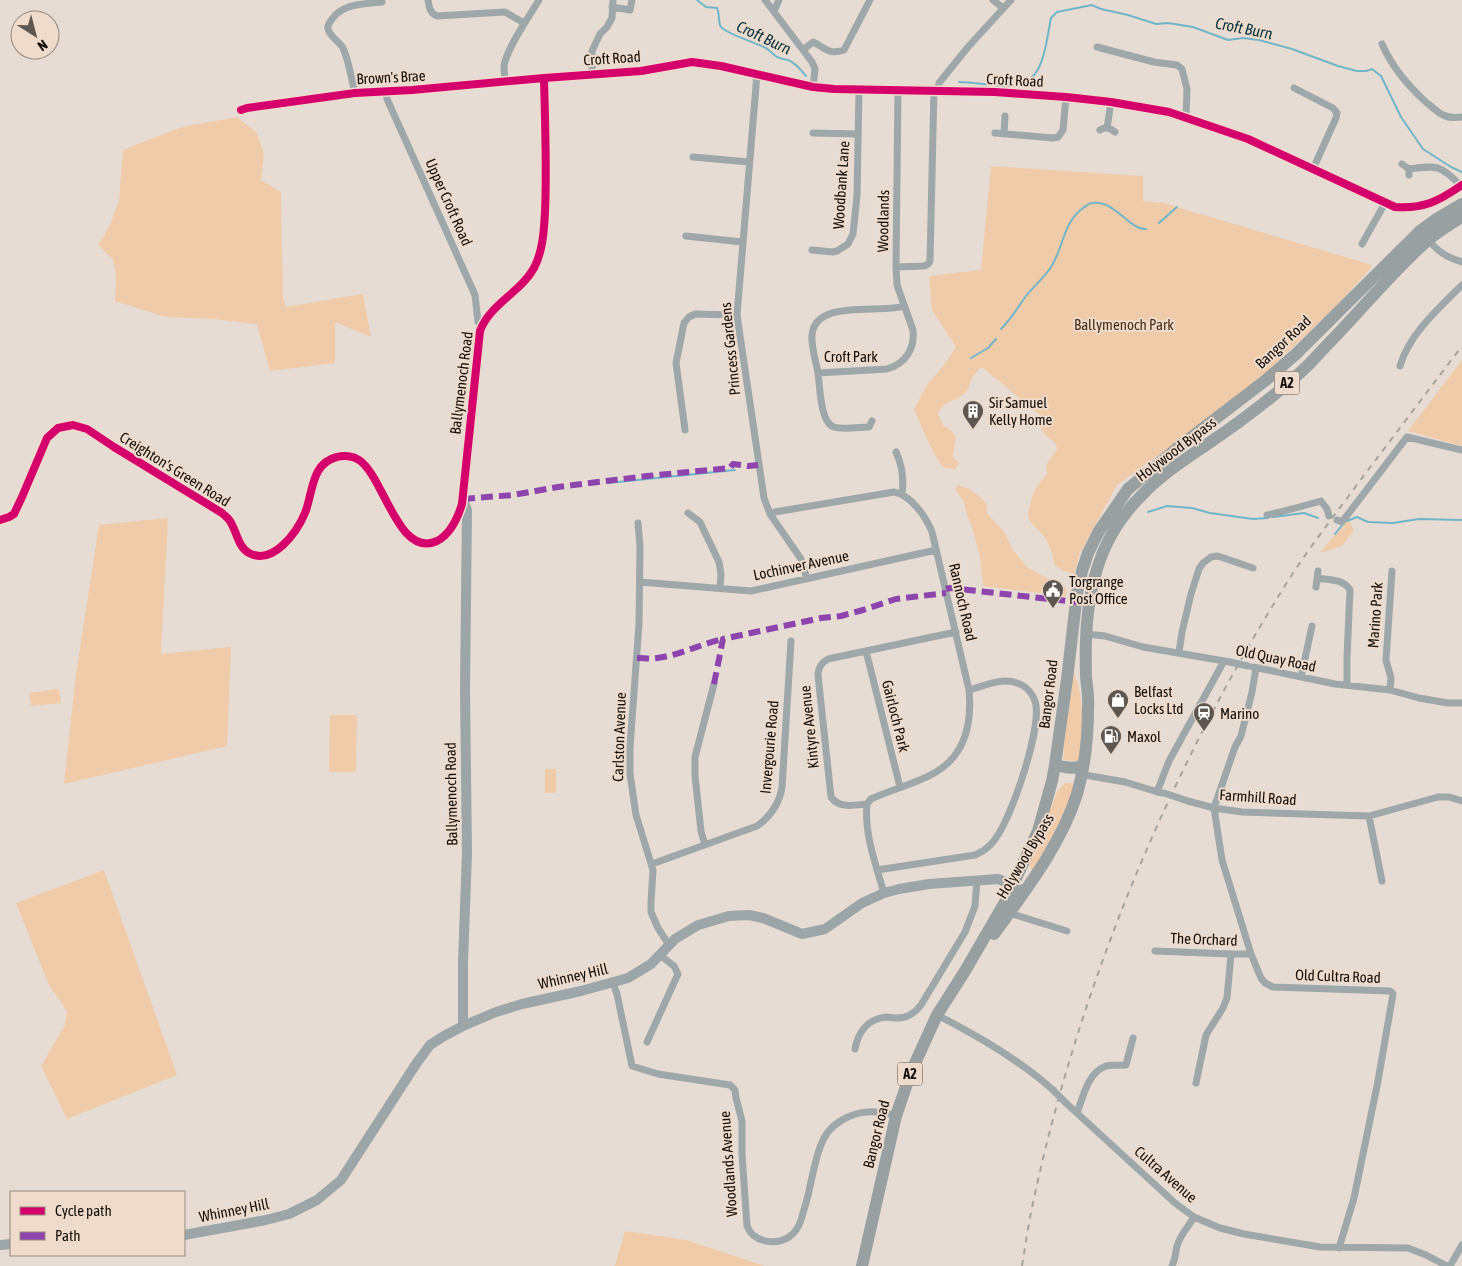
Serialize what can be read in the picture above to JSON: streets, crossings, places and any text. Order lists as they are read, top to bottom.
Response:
{
  "streets": {
    "highway": ["Bangor Road", "A2", "Holywood Bypass"],
    "street": [
      "Croft Road",
      "Brown's Brae",
      "Woodbank Lane",
      "Upper Croft Road",
      "Woodlands",
      "Princess Gardens",
      "Croft Park",
      "Ballymenoch Road",
      "Creighton's Green Road",
      "Lochinver Avenue",
      "Rannoch Road",
      "Marino Park",
      "Old Quay Road",
      "Gairloch Park",
      "Kintyre Avenue",
      "Carlston Avenue",
      "Invergourie Road",
      "Farmhill Road",
      "The Orchard",
      "Whinney Hill",
      "Old Cultra Road",
      "Woodlands Avenue",
      "Cultra Avenue"
    ]
  },
  "crossings": [
    ["Croft Road", "Brown's Brae"],
    ["Croft Road", "Woodbank Lane"],
    ["Croft Road", "Woodlands"],
    ["Croft Road", "Princess Gardens"],
    ["Croft Road", "Ballymenoch Road"],
    ["Brown's Brae", "Upper Croft Road"],
    ["Brown's Brae", "Ballymenoch Road"],
    ["Upper Croft Road", "Ballymenoch Road"],
    ["Woodlands", "Croft Park"],
    ["Bangor Road", "Holywood Bypass"],
    ["Bangor Road", "Whinney Hill"],
    ["Bangor Road", "Woodlands Avenue"],
    ["Bangor Road", "Cultra Avenue"],
    ["Princess Gardens", "Lochinver Avenue"],
    ["Ballymenoch Road", "Creighton's Green Road"],
    ["Ballymenoch Road", "Whinney Hill"],
    ["Holywood Bypass", "Old Quay Road"],
    ["Holywood Bypass", "Farmhill Road"],
    ["Holywood Bypass", "Whinney Hill"],
    ["Lochinver Avenue", "Rannoch Road"],
    ["Lochinver Avenue", "Carlston Avenue"],
    ["Rannoch Road", "Gairloch Park"],
    ["Rannoch Road", "Kintyre Avenue"],
    ["Marino Park", "Old Quay Road"],
    ["Gairloch Park", "Kintyre Avenue"],
    ["Carlston Avenue", "Invergourie Road"],
    ["Carlston Avenue", "Whinney Hill"],
    ["Farmhill Road", "Old Cultra Road"],
    ["The Orchard", "Old Cultra Road"],
    ["Whinney Hill", "Woodlands Avenue"],
    ["Old Cultra Road", "Cultra Avenue"]
  ],
  "water": ["Croft Burn"],
  "parks": ["Ballymenoch Park"],
  "places": {
    "building": ["Sir Samuel Kelly Home"],
    "public building": ["Torgrange Post Office"],
    "shop": ["Belfast Locks Ltd"],
    "station": ["Marino"],
    "fuel station": ["Maxol"]
  },
  "legend": ["Cycle path", "Path"],
  "north": "bottom right"
}
